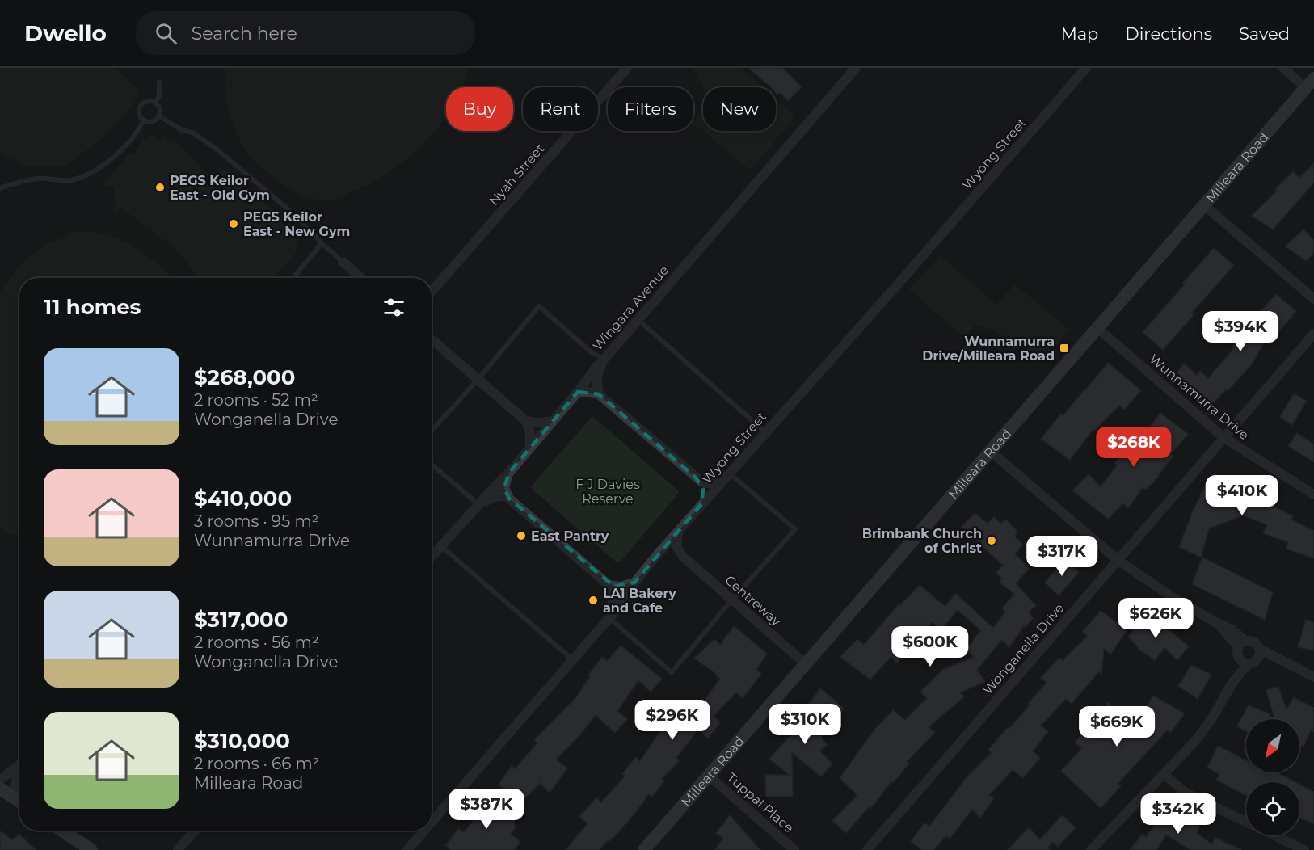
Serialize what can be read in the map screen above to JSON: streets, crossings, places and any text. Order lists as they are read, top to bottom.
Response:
{
  "streets": {
    "main road": ["Milleara Road"],
    "street": [
      "Wyong Street",
      "Nyah Street",
      "Wingara Avenue",
      "Wunnamurra Drive",
      "Centreway",
      "Wonganella Drive",
      "Tuppal Place"
    ]
  },
  "crossings": [
    ["Milleara Road", "Wunnamurra Drive"],
    ["Milleara Road", "Centreway"],
    ["Milleara Road", "Tuppal Place"],
    ["Wunnamurra Drive", "Wonganella Drive"]
  ],
  "parks": ["F J Davies Reserve"],
  "places": {
    "other": [
      "PEGS Keilor East - Old Gym",
      "PEGS Keilor East - New Gym",
      "East Pantry",
      "Brimbank Church of Christ",
      "LA1 Bakery and Cafe"
    ],
    "transit": ["Wunnamurra Drive/Milleara Road"]
  },
  "north": "bottom left",
  "page": {
    "header": "Dwello",
    "search": "Search here",
    "nav": ["Map", "Directions", "Saved"],
    "chip": [
      "Buy",
      "Rent",
      "Filters",
      "New"
    ],
    "heading": "11 homes",
    "price": [
      "$394K",
      "$268K",
      "$410K",
      "$317K",
      "$626K",
      "$600K",
      "$296K",
      "$310K",
      "$669K",
      "$387K",
      "$342K"
    ],
    "list": [
      {
        "name": "$268,000",
        "note": "2 rooms · 52 m² · Wonganella Drive"
      },
      {
        "name": "$410,000",
        "note": "3 rooms · 95 m² · Wunnamurra Drive"
      },
      {
        "name": "$317,000",
        "note": "2 rooms · 56 m² · Wonganella Drive"
      },
      {
        "name": "$310,000",
        "note": "2 rooms · 66 m² · Milleara Road"
      }
    ]
  }
}
